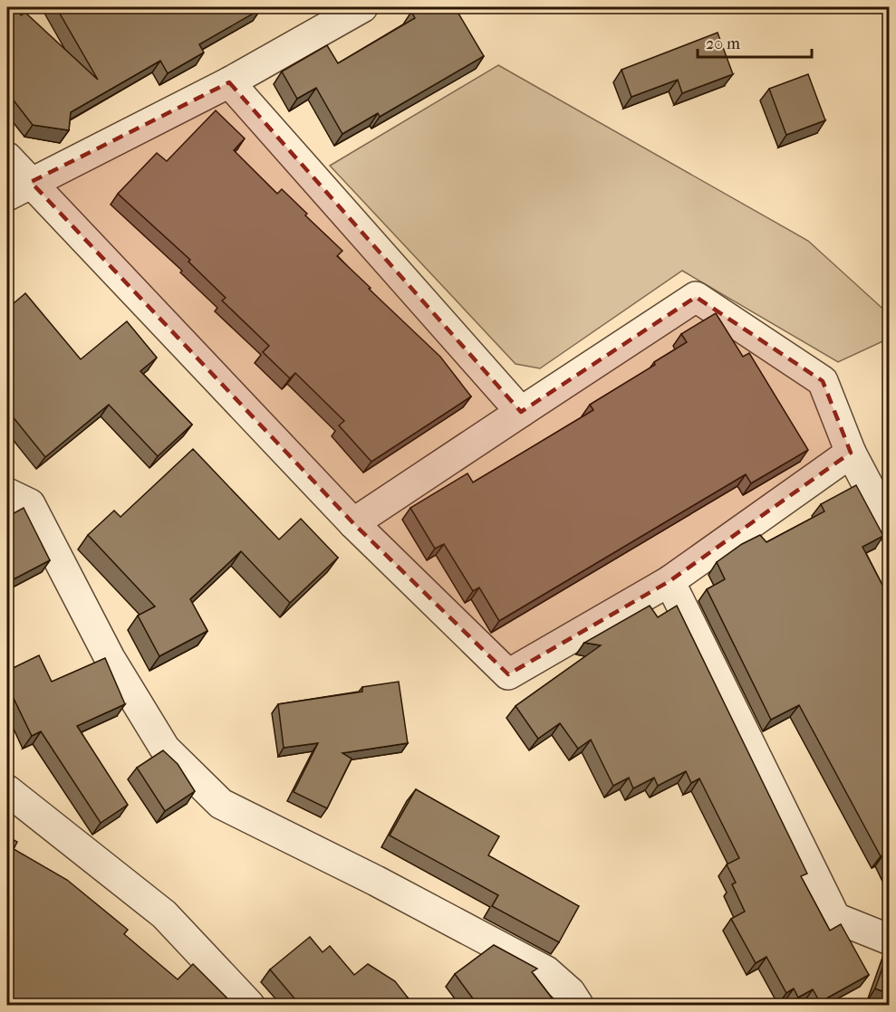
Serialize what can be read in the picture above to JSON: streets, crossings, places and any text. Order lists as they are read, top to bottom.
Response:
{
  "scale_bar": "20 m"
}
